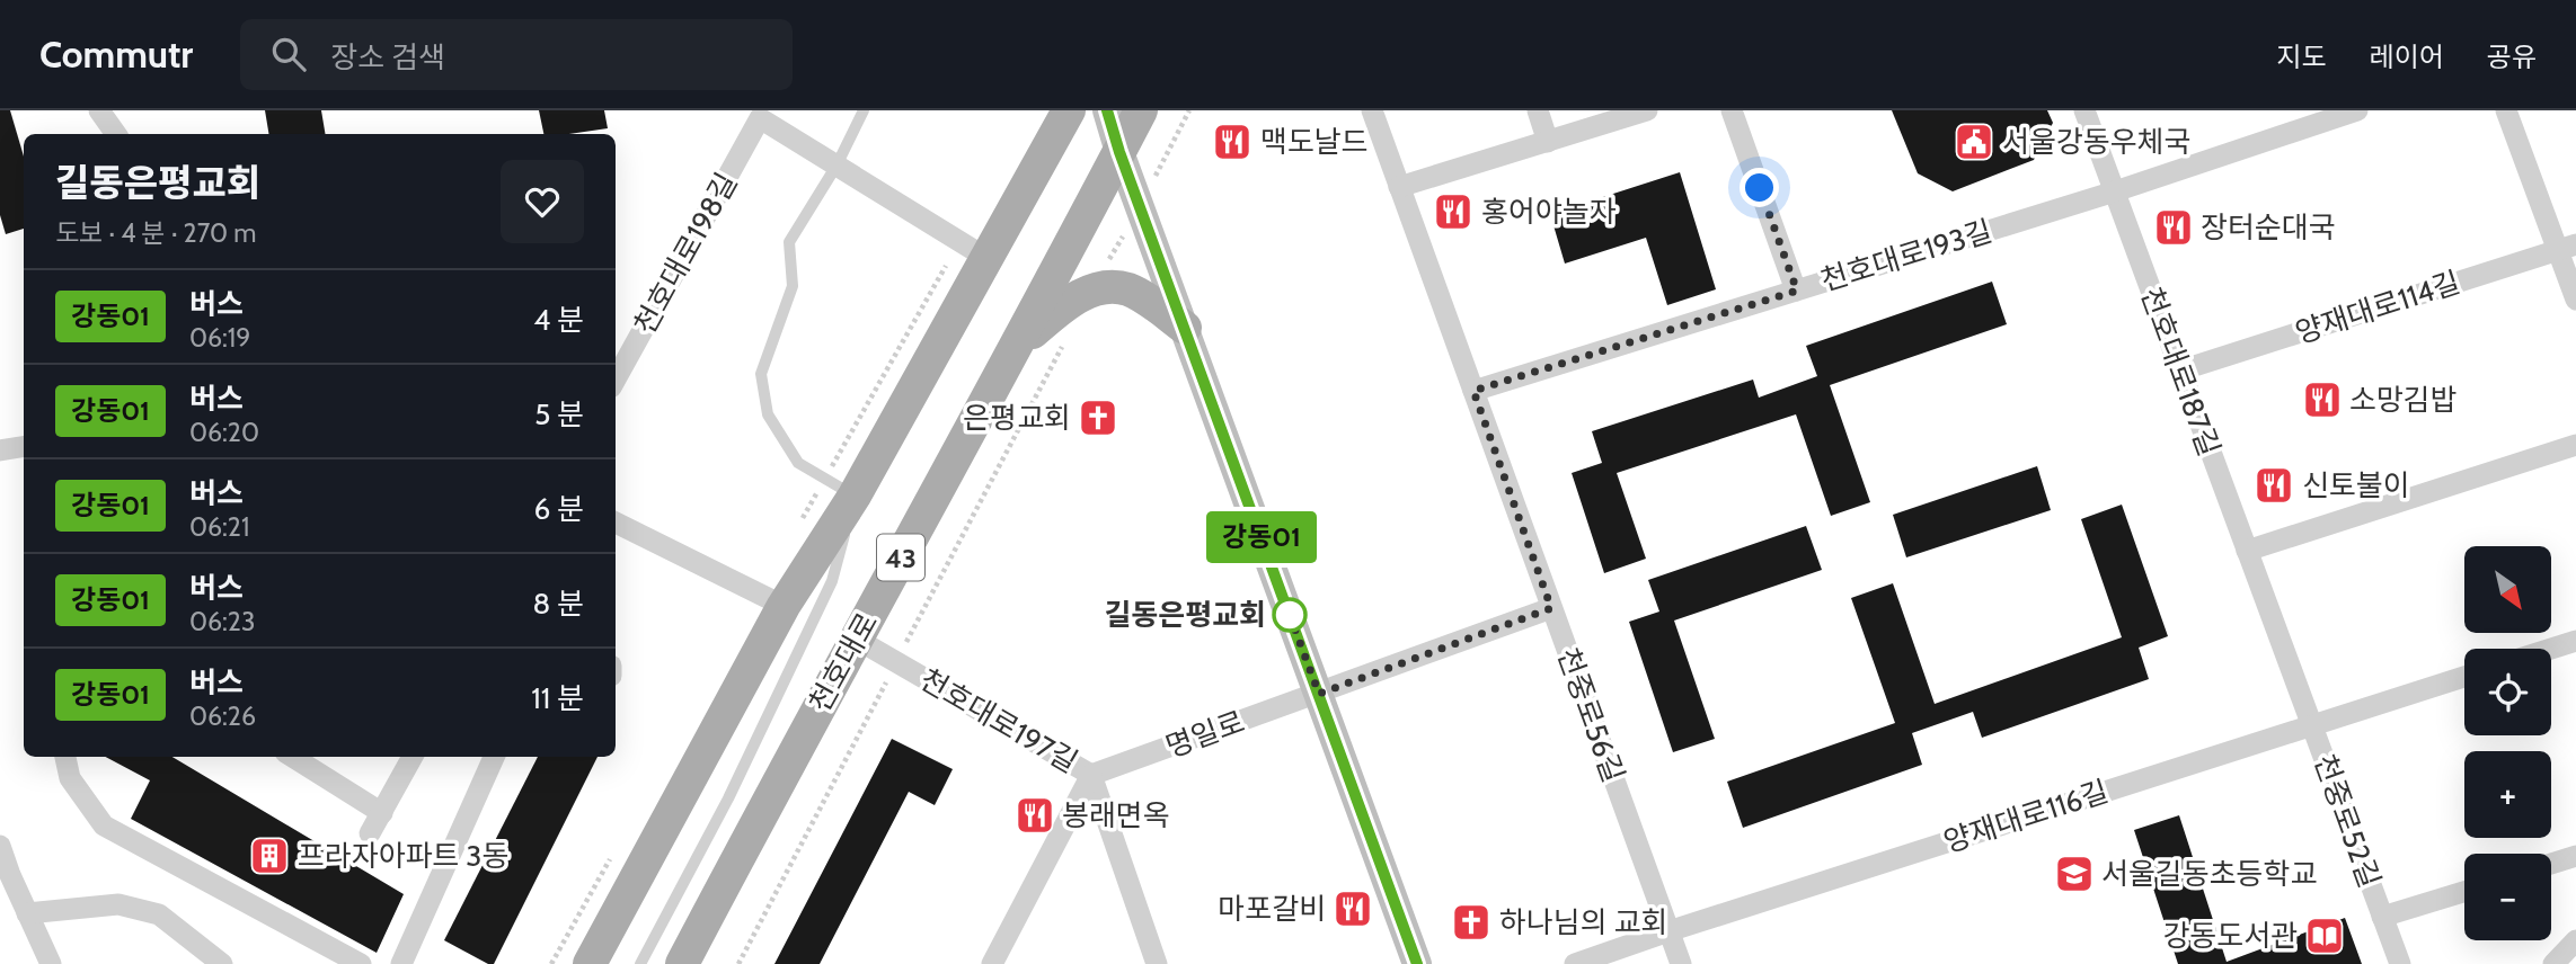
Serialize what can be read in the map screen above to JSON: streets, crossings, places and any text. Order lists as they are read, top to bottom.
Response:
{
  "streets": {
    "main road": ["43", "천호대로"],
    "street": [
      "천호대로198길",
      "천호대로193길",
      "양재대로114길",
      "천호대로187길",
      "천중로56길",
      "천호대로197길",
      "명일로",
      "양재대로116길",
      "천중로52길"
    ]
  },
  "crossings": [
    ["천호대로193길", "천호대로187길"],
    ["천호대로193길", "천중로56길"],
    ["양재대로114길", "천호대로187길"],
    ["천호대로187길", "양재대로116길"],
    ["천호대로187길", "천중로52길"],
    ["천호대로", "천호대로197길"],
    ["천중로56길", "명일로"],
    ["천중로56길", "양재대로116길"],
    ["천호대로197길", "명일로"],
    ["양재대로116길", "천중로52길"]
  ],
  "places": {
    "restaurant": [
      "맥도날드",
      "홍어야놀자",
      "장터순대국",
      "소망김밥",
      "신토불이",
      "봉래면옥",
      "마포갈비"
    ],
    "public building": ["서울강동우체국"],
    "church": ["은평교회", "하나님의 교회"],
    "other": ["길동은평교회"],
    "building": ["프라자아파트 3동"],
    "school or university": ["서울길동초등학교"],
    "library": ["강동도서관"]
  },
  "lines": ["bus line 강동01"],
  "north": "bottom right",
  "page": {
    "header": "Commutr",
    "search": "장소 검색",
    "nav": ["지도", "레이어", "공유"],
    "on_map": "강동01",
    "heading": ["길동은평교회", "도보 · 4 분 · 270 m"],
    "list": [
      {
        "mark": "강동01",
        "name": "버스",
        "note": "06:19",
        "value": "4 분"
      },
      {
        "mark": "강동01",
        "name": "버스",
        "note": "06:20",
        "value": "5 분"
      },
      {
        "mark": "강동01",
        "name": "버스",
        "note": "06:21",
        "value": "6 분"
      },
      {
        "mark": "강동01",
        "name": "버스",
        "note": "06:23",
        "value": "8 분"
      },
      {
        "mark": "강동01",
        "name": "버스",
        "note": "06:26",
        "value": "11 분"
      }
    ],
    "map_buttons": ["+", "−"]
  }
}
